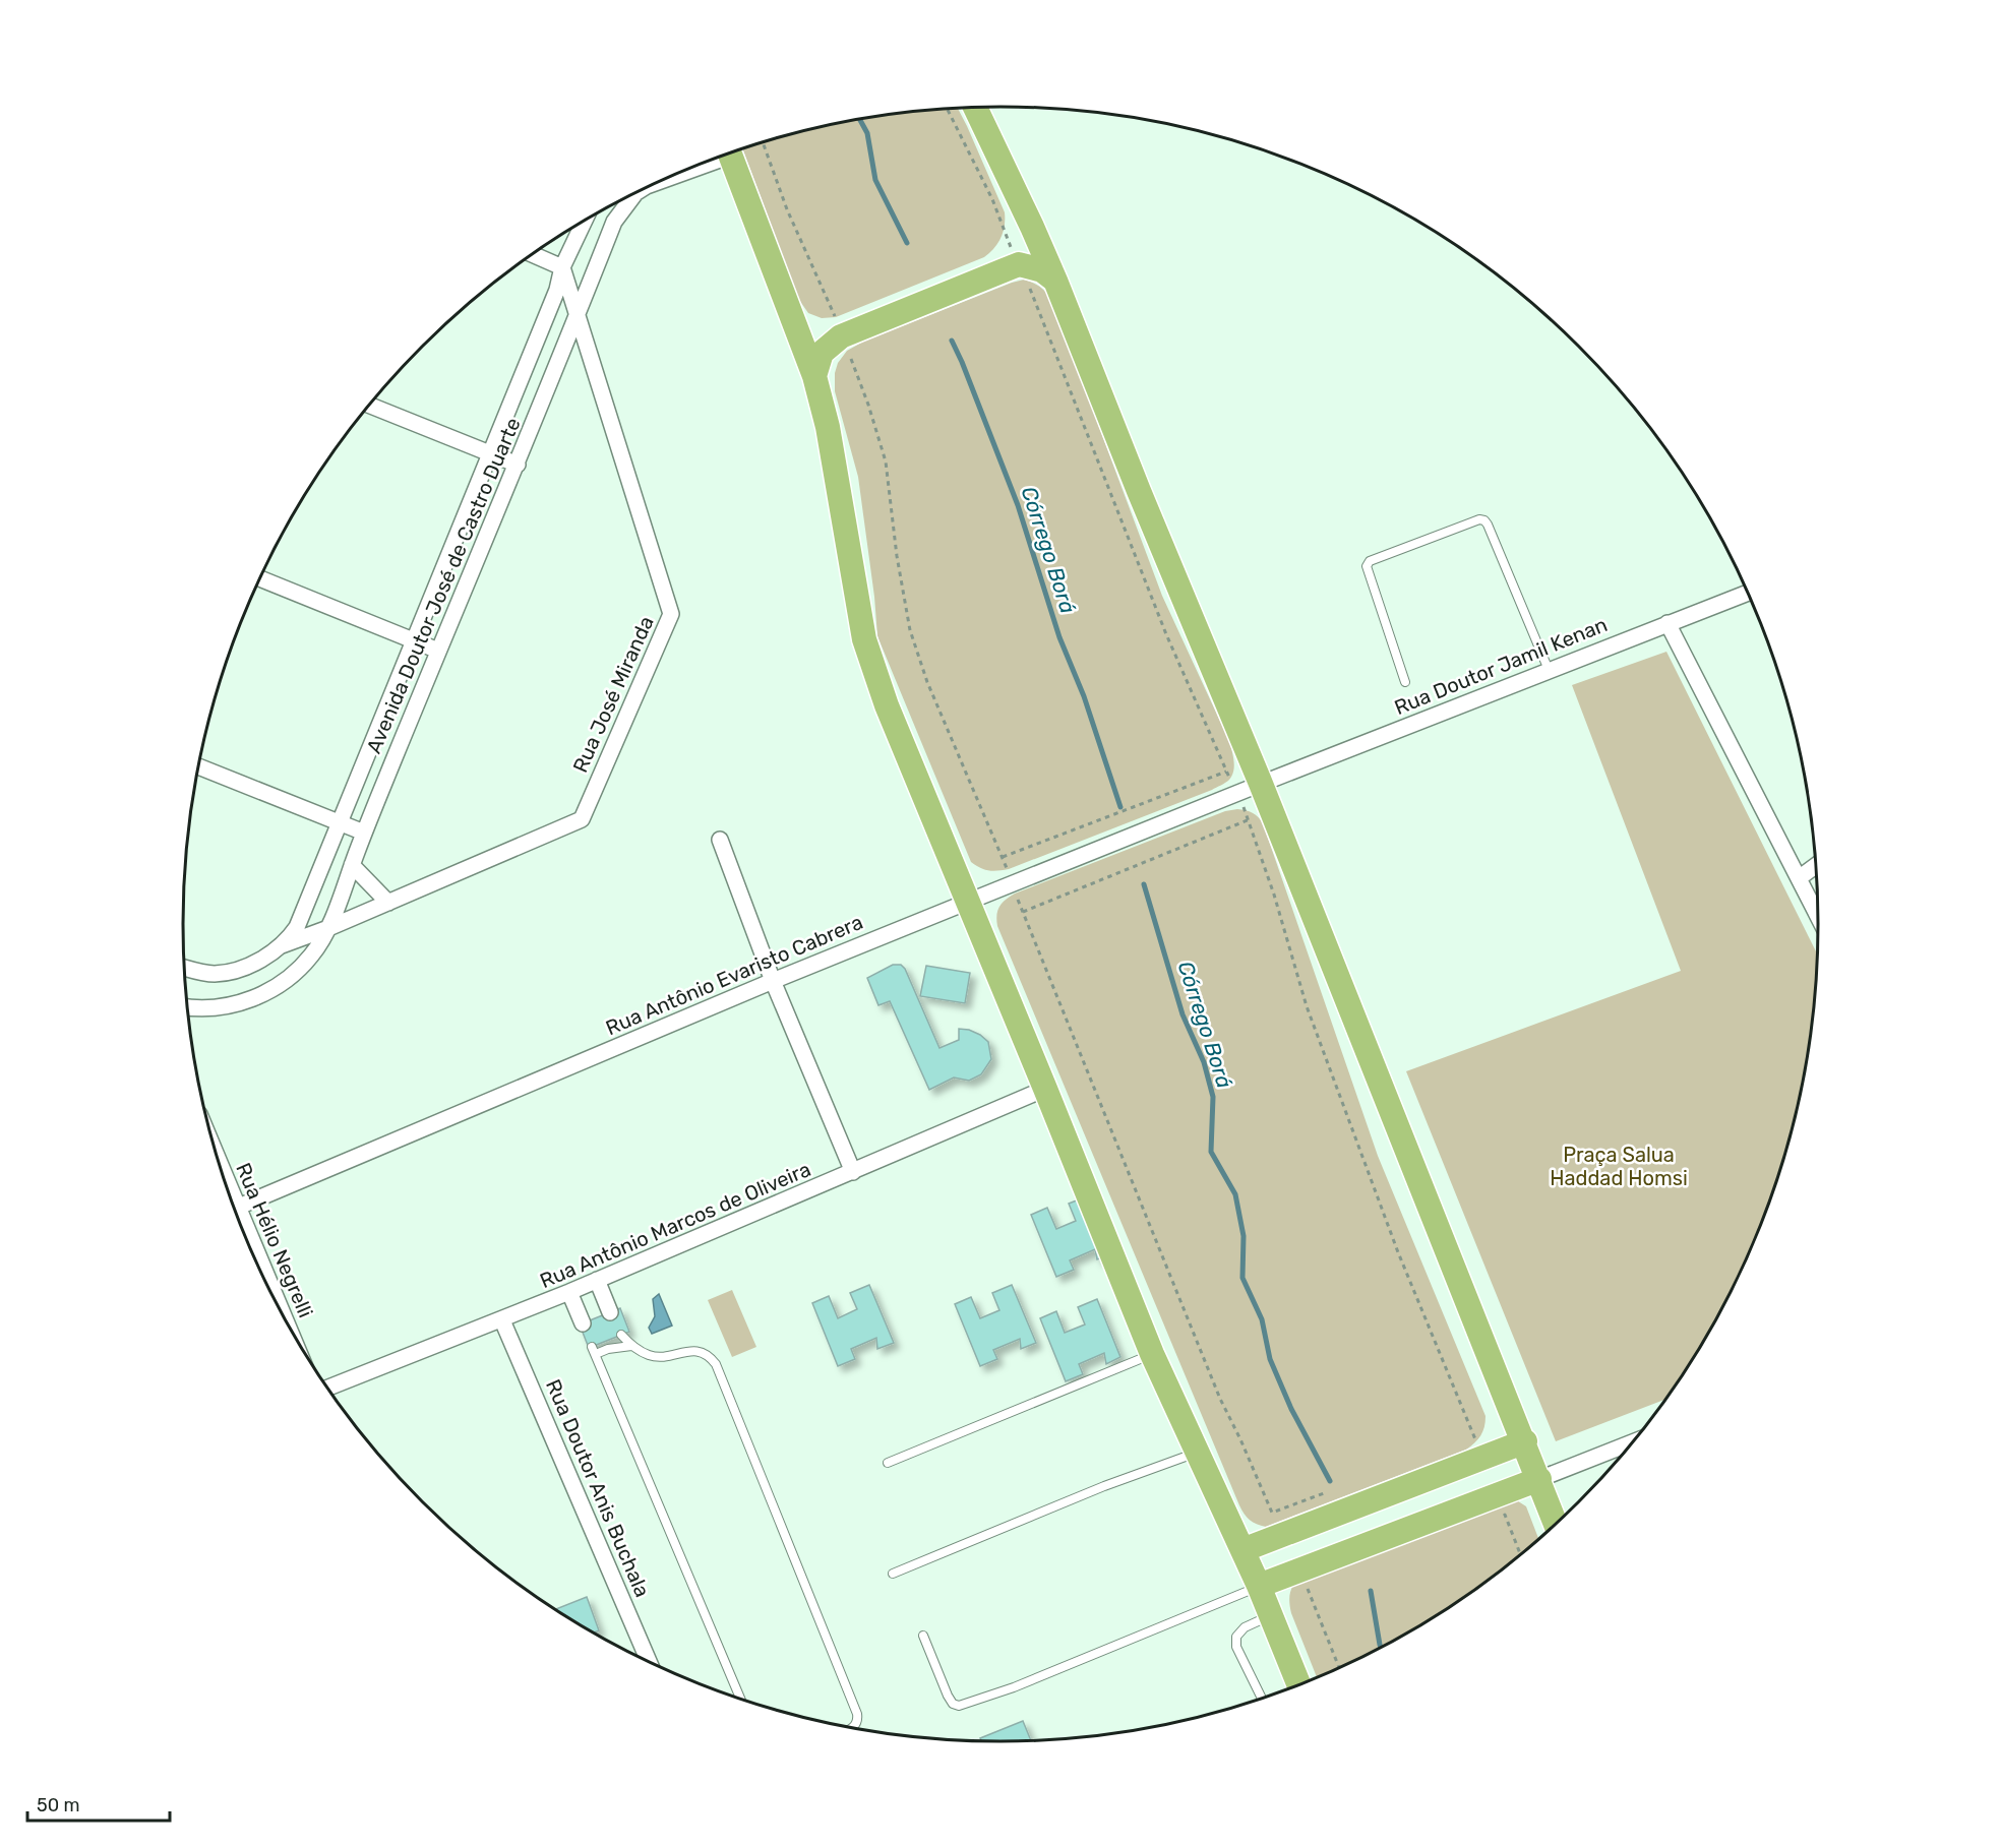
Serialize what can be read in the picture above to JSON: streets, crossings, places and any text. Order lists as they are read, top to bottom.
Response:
{
  "streets": {
    "street": [
      "Avenida Doutor José de Castro Duarte",
      "Rua Doutor Jamil Kenan",
      "Rua José Miranda",
      "Rua Antônio Evaristo Cabrera",
      "Rua Antônio Marcos de Oliveira",
      "Rua Hélio Negrelli",
      "Rua Doutor Anis Buchala"
    ]
  },
  "crossings": [
    ["Avenida Doutor José de Castro Duarte", "Rua José Miranda"],
    ["Rua Doutor Jamil Kenan", "Rua Antônio Evaristo Cabrera"],
    ["Rua Antônio Marcos de Oliveira", "Rua Doutor Anis Buchala"]
  ],
  "water": ["Córrego Borá"],
  "parks": ["Praça Salua Haddad Homsi"],
  "scale_bar": "50 m"
}
